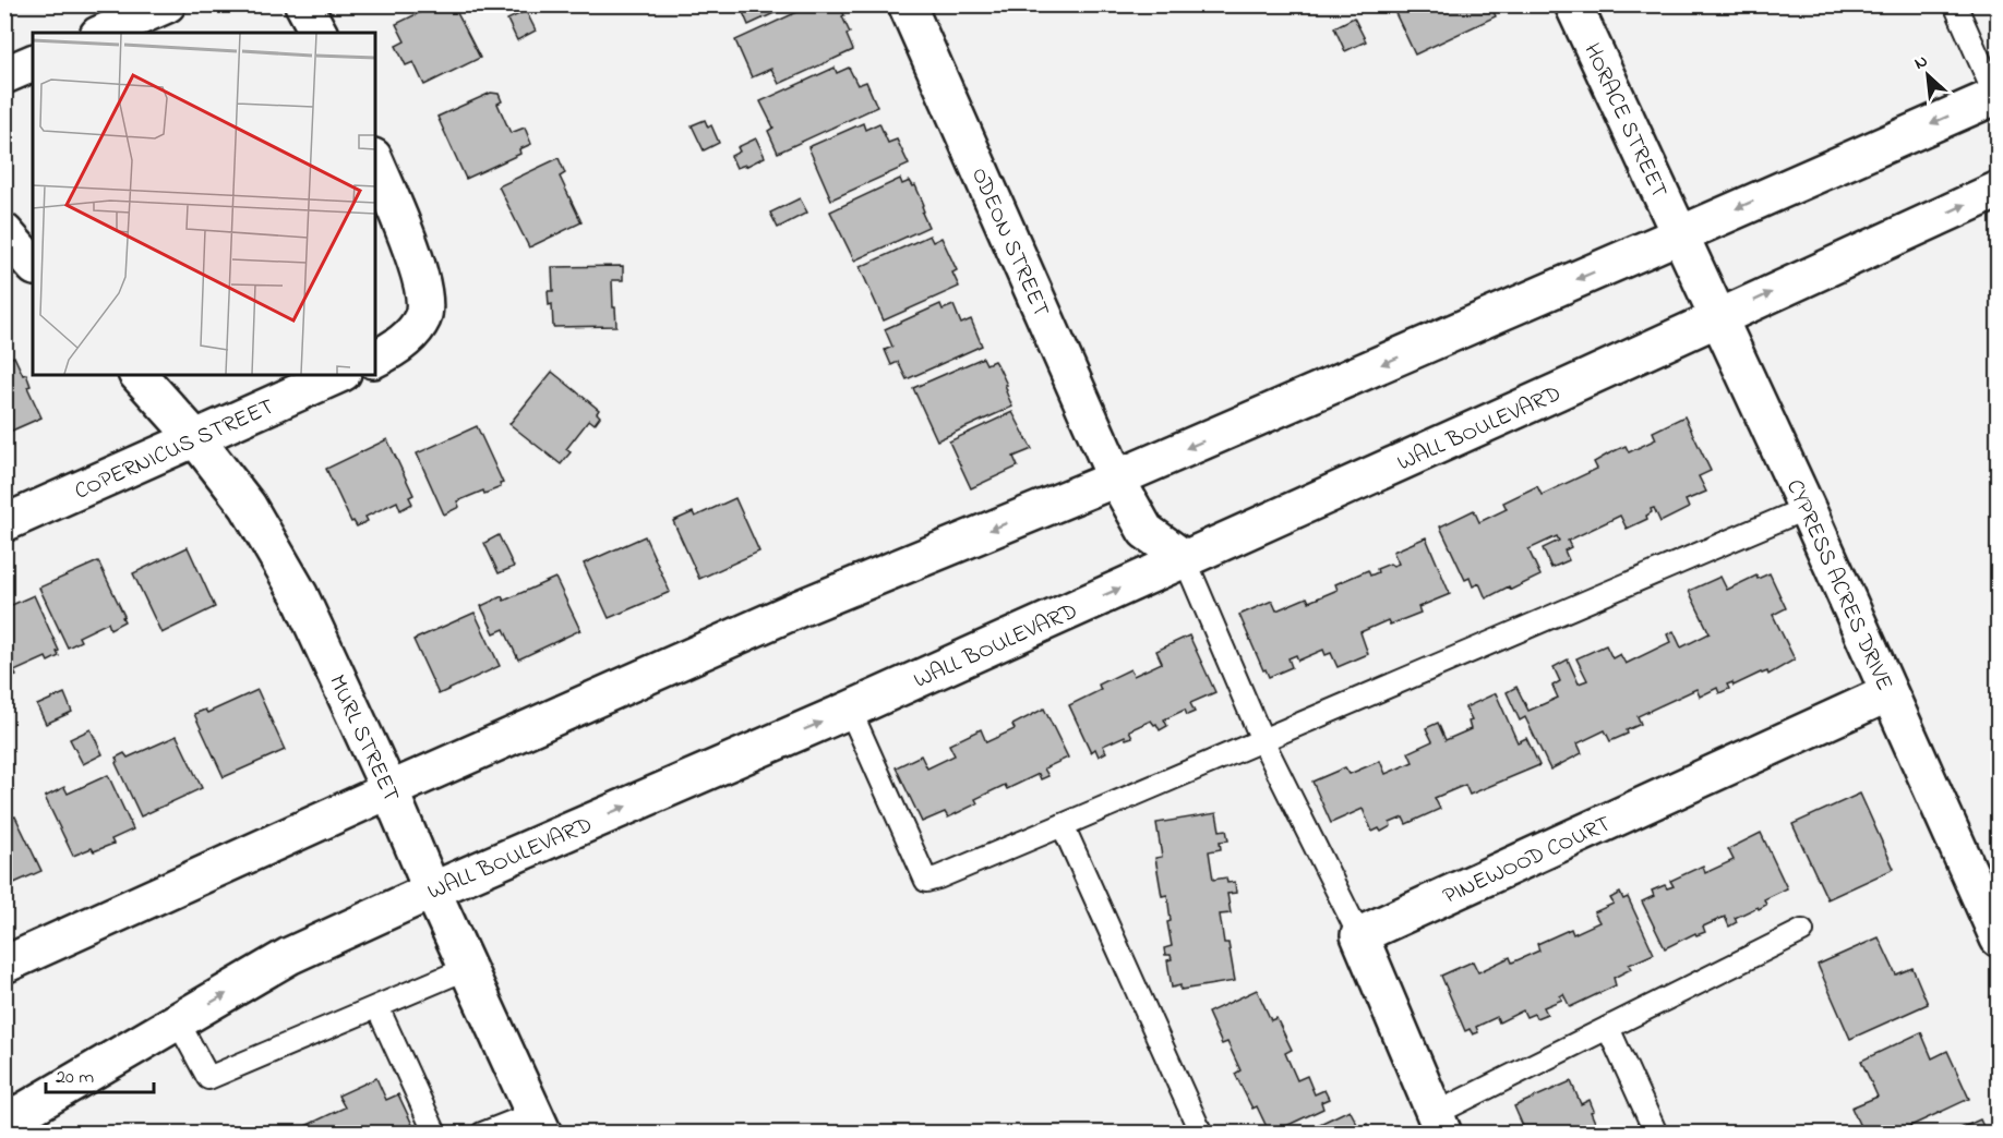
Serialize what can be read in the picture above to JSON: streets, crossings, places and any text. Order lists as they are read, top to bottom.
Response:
{
  "streets": {
    "street": [
      "HORACE STREET",
      "ODEON STREET",
      "WALL BOULEVARD",
      "COPERNICUS STREET",
      "CYPRESS ACRES DRIVE",
      "MURL STREET",
      "PINEWOOD COURT"
    ]
  },
  "crossings": [
    ["HORACE STREET", "CYPRESS ACRES DRIVE"],
    ["ODEON STREET", "WALL BOULEVARD"],
    ["WALL BOULEVARD", "CYPRESS ACRES DRIVE"],
    ["WALL BOULEVARD", "MURL STREET"],
    ["COPERNICUS STREET", "MURL STREET"],
    ["CYPRESS ACRES DRIVE", "PINEWOOD COURT"]
  ],
  "scale_bar": "20 m",
  "north": "top left"
}
